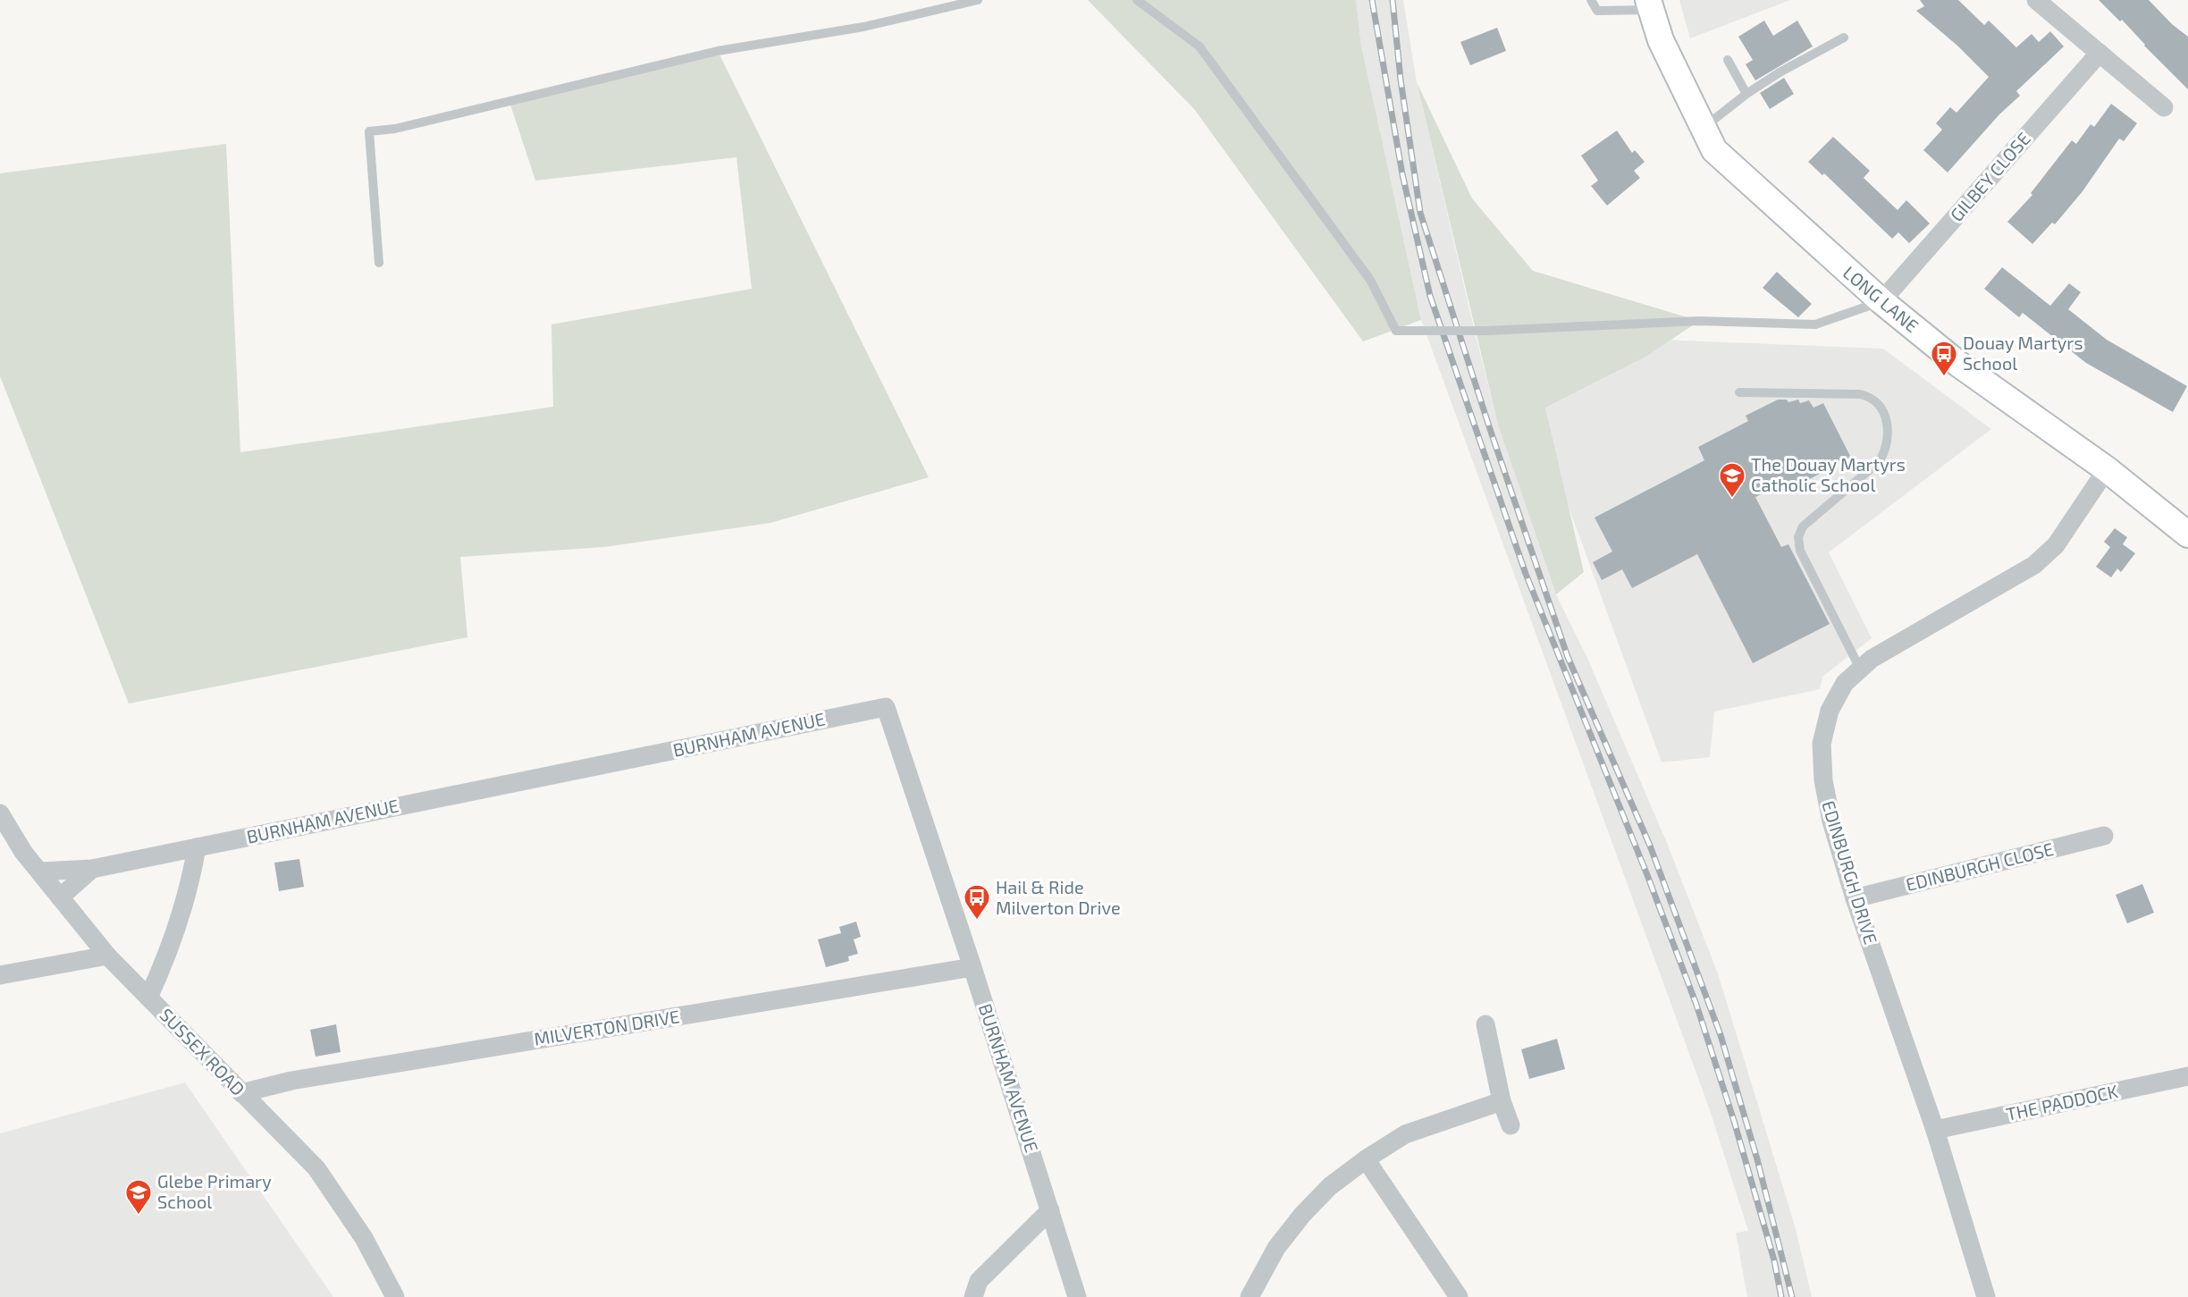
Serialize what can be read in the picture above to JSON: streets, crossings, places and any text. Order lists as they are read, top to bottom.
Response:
{
  "streets": {
    "main road": ["LONG LANE"],
    "street": [
      "GILBEY CLOSE",
      "BURNHAM AVENUE",
      "EDINBURGH CLOSE",
      "EDINBURGH DRIVE",
      "MILVERTON DRIVE",
      "SUSSEX ROAD",
      "THE PADDOCK"
    ]
  },
  "crossings": [
    ["GILBEY CLOSE", "LONG LANE"],
    ["LONG LANE", "EDINBURGH DRIVE"],
    ["BURNHAM AVENUE", "MILVERTON DRIVE"],
    ["BURNHAM AVENUE", "SUSSEX ROAD"],
    ["EDINBURGH CLOSE", "EDINBURGH DRIVE"],
    ["EDINBURGH DRIVE", "THE PADDOCK"],
    ["MILVERTON DRIVE", "SUSSEX ROAD"]
  ],
  "places": {
    "bus stop": ["Douay Martyrs School", "Hail & Ride Milverton Drive"],
    "school or university": ["The Douay Martyrs Catholic School", "Glebe Primary School"]
  }
}
